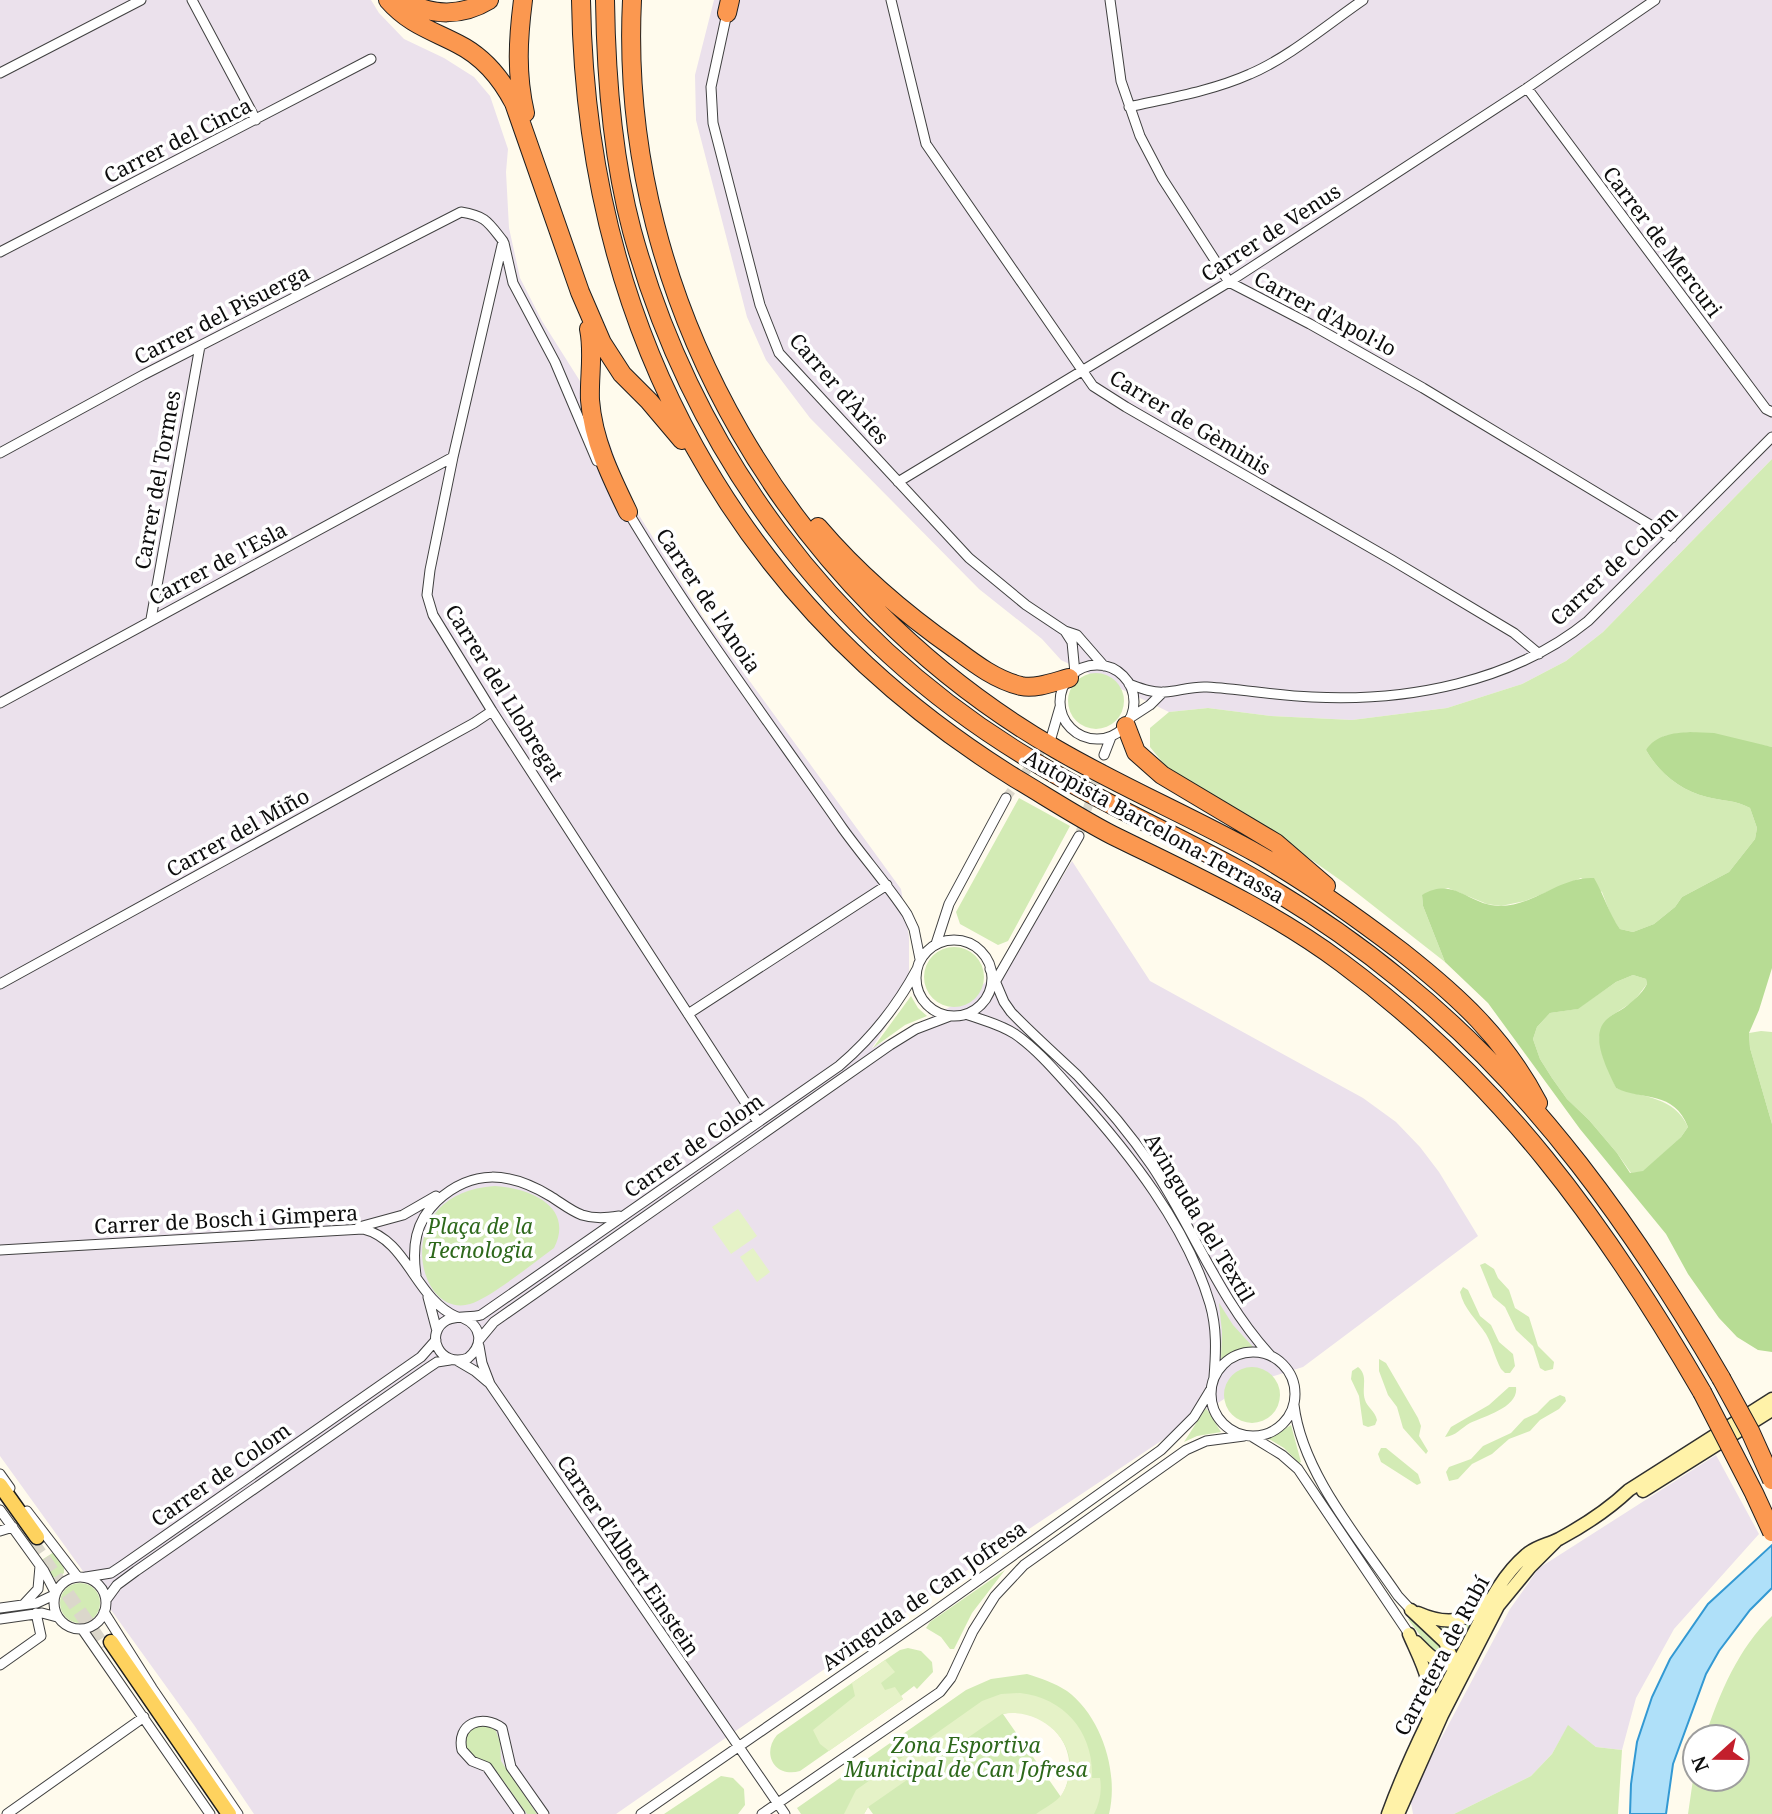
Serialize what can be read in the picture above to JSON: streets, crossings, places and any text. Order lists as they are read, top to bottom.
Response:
{
  "streets": {
    "highway": ["Autopista Barcelona-Terrassa"],
    "main road": ["Carretera de Rubí"],
    "street": [
      "Carrer del Cinca",
      "Carrer de Venus",
      "Carrer de Mercuri",
      "Carrer d'Apol·lo",
      "Carrer del Pisuerga",
      "Carrer d'Àries",
      "Carrer de Gèminis",
      "Carrer del Tormes",
      "Carrer de l'Esla",
      "Carrer de Colom",
      "Carrer de l'Anoia",
      "Carrer del Llobregat",
      "Carrer del Miño",
      "Avinguda del Tèxtil",
      "Carrer de Bosch i Gimpera",
      "Carrer d'Albert Einstein",
      "Avinguda de Can Jofresa"
    ]
  },
  "crossings": [
    ["Carrer de Venus", "Carrer de Mercuri"],
    ["Carrer de Venus", "Carrer d'Apol·lo"],
    ["Carrer de Venus", "Carrer d'Àries"],
    ["Carrer de Venus", "Carrer de Gèminis"],
    ["Carrer d'Apol·lo", "Carrer de Colom"],
    ["Carrer del Pisuerga", "Carrer del Tormes"],
    ["Carrer del Pisuerga", "Carrer de l'Anoia"],
    ["Carrer del Pisuerga", "Carrer del Llobregat"],
    ["Carrer d'Àries", "Carrer de Colom"],
    ["Carrer de Gèminis", "Carrer de Colom"],
    ["Carrer del Tormes", "Carrer de l'Esla"],
    ["Carrer de l'Esla", "Carrer del Llobregat"],
    ["Carrer de Colom", "Carrer de l'Anoia"],
    ["Carrer de Colom", "Carrer del Llobregat"],
    ["Carrer de Colom", "Avinguda del Tèxtil"],
    ["Carrer de Colom", "Carrer de Bosch i Gimpera"],
    ["Carrer de Colom", "Carrer d'Albert Einstein"],
    ["Carrer de l'Anoia", "Carrer del Llobregat"],
    ["Carrer de l'Anoia", "Avinguda del Tèxtil"],
    ["Carrer del Llobregat", "Carrer del Miño"],
    ["Avinguda del Tèxtil", "Avinguda de Can Jofresa"],
    ["Carrer de Bosch i Gimpera", "Carrer d'Albert Einstein"],
    ["Carrer d'Albert Einstein", "Avinguda de Can Jofresa"]
  ],
  "parks": ["Plaça de la Tecnologia", "Zona Esportiva Municipal de Can Jofresa"],
  "north": "left"
}
